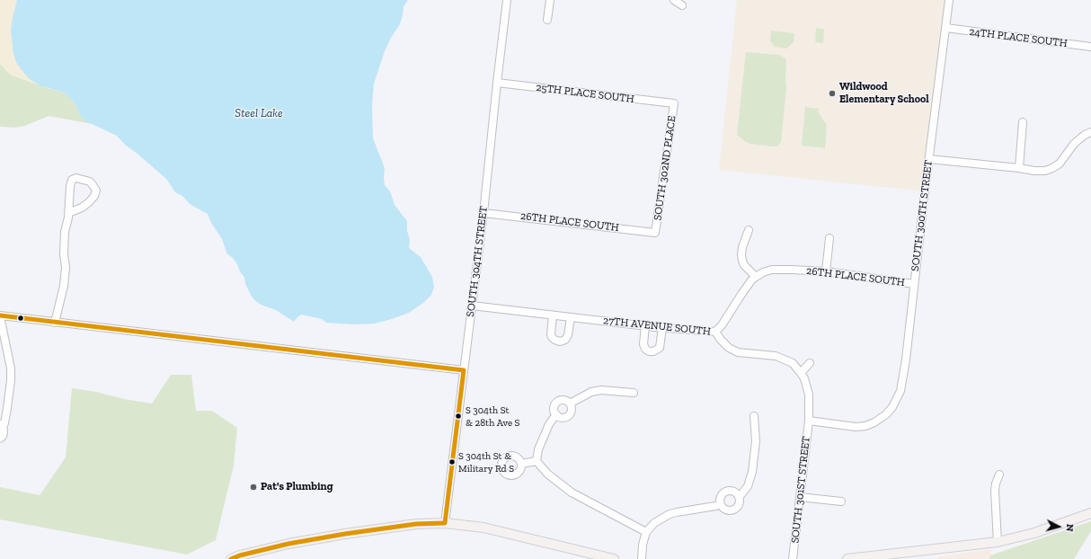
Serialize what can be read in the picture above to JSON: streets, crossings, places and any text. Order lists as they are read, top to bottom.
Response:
{
  "streets": {
    "street": [
      "24TH PLACE SOUTH",
      "25TH PLACE SOUTH",
      "SOUTH 302ND PLACE",
      "SOUTH 300TH STREET",
      "26TH PLACE SOUTH",
      "SOUTH 304TH STREET",
      "27TH AVENUE SOUTH",
      "SOUTH 301ST STREET"
    ]
  },
  "crossings": [
    ["24TH PLACE SOUTH", "SOUTH 300TH STREET"],
    ["25TH PLACE SOUTH", "SOUTH 302ND PLACE"],
    ["25TH PLACE SOUTH", "SOUTH 304TH STREET"],
    ["SOUTH 302ND PLACE", "26TH PLACE SOUTH"],
    ["SOUTH 300TH STREET", "26TH PLACE SOUTH"],
    ["SOUTH 300TH STREET", "27TH AVENUE SOUTH"],
    ["SOUTH 300TH STREET", "SOUTH 301ST STREET"],
    ["26TH PLACE SOUTH", "SOUTH 304TH STREET"],
    ["SOUTH 304TH STREET", "27TH AVENUE SOUTH"],
    ["27TH AVENUE SOUTH", "SOUTH 301ST STREET"]
  ],
  "water": ["Steel Lake"],
  "places": [
    "Wildwood Elementary School",
    "S 304th St & 28th Ave S",
    "S 304th St & Military Rd S",
    "Pat's Plumbing"
  ],
  "north": "right"
}
